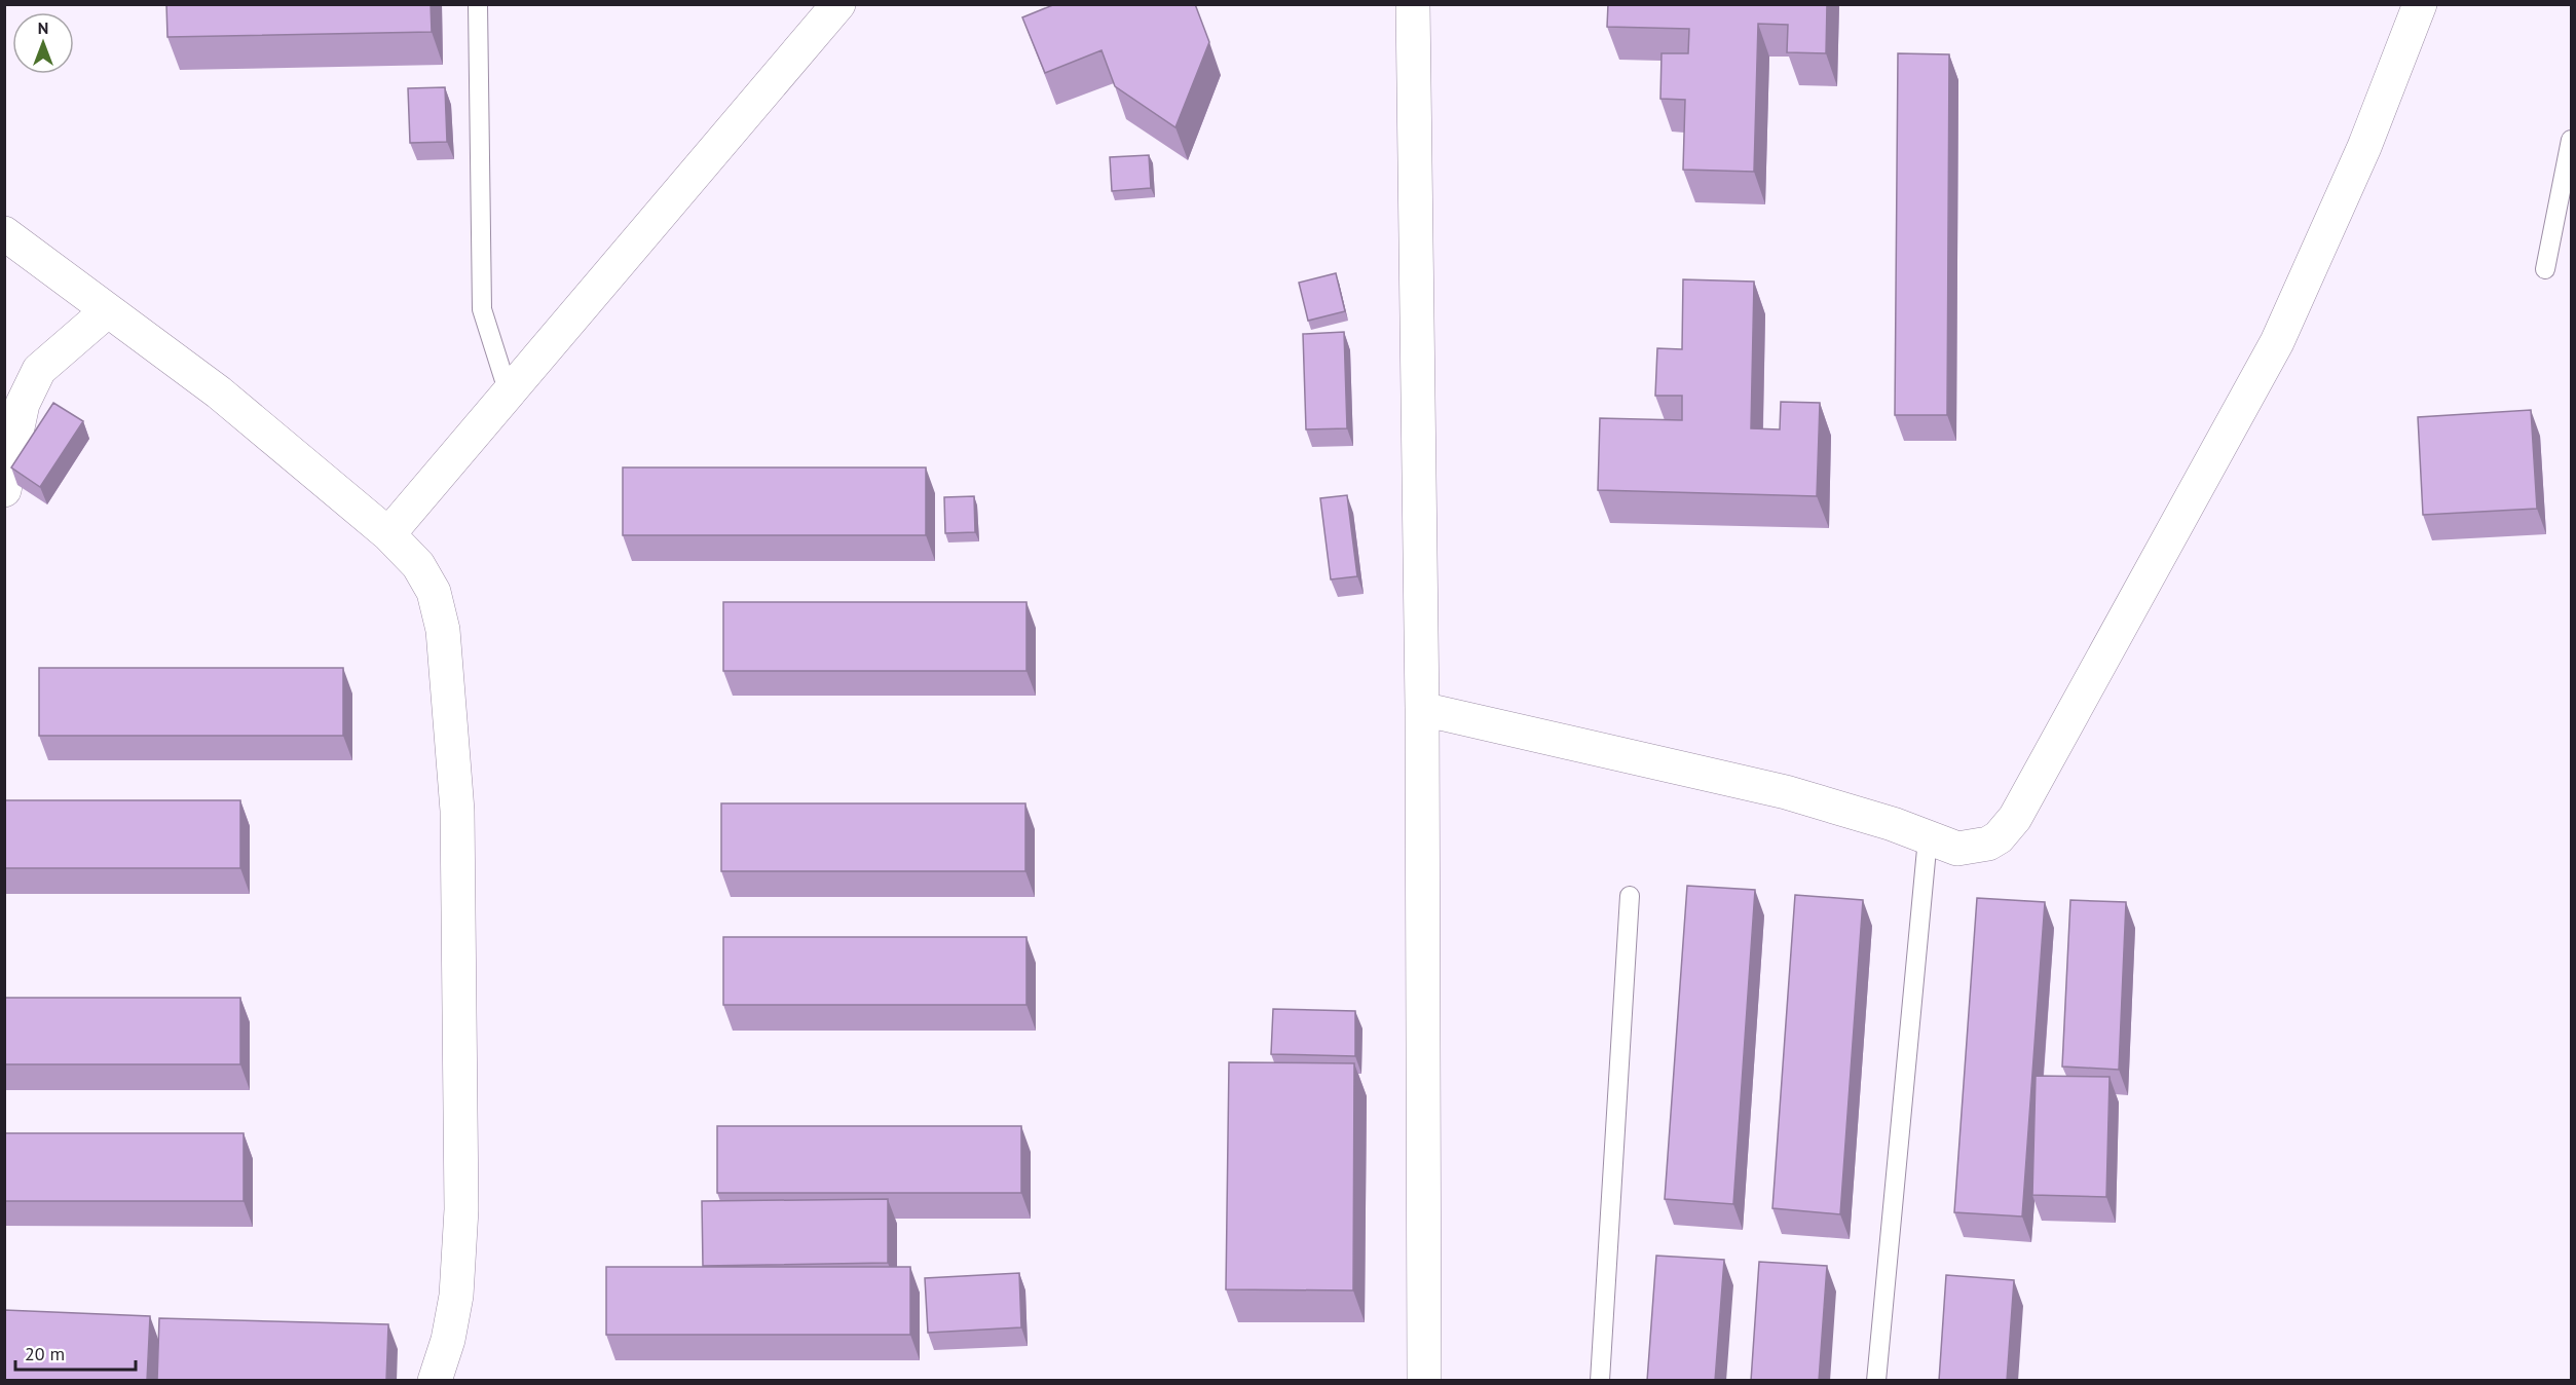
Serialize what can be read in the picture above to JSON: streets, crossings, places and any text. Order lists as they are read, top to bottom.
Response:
{
  "scale_bar": "20 m",
  "north": "top"
}
